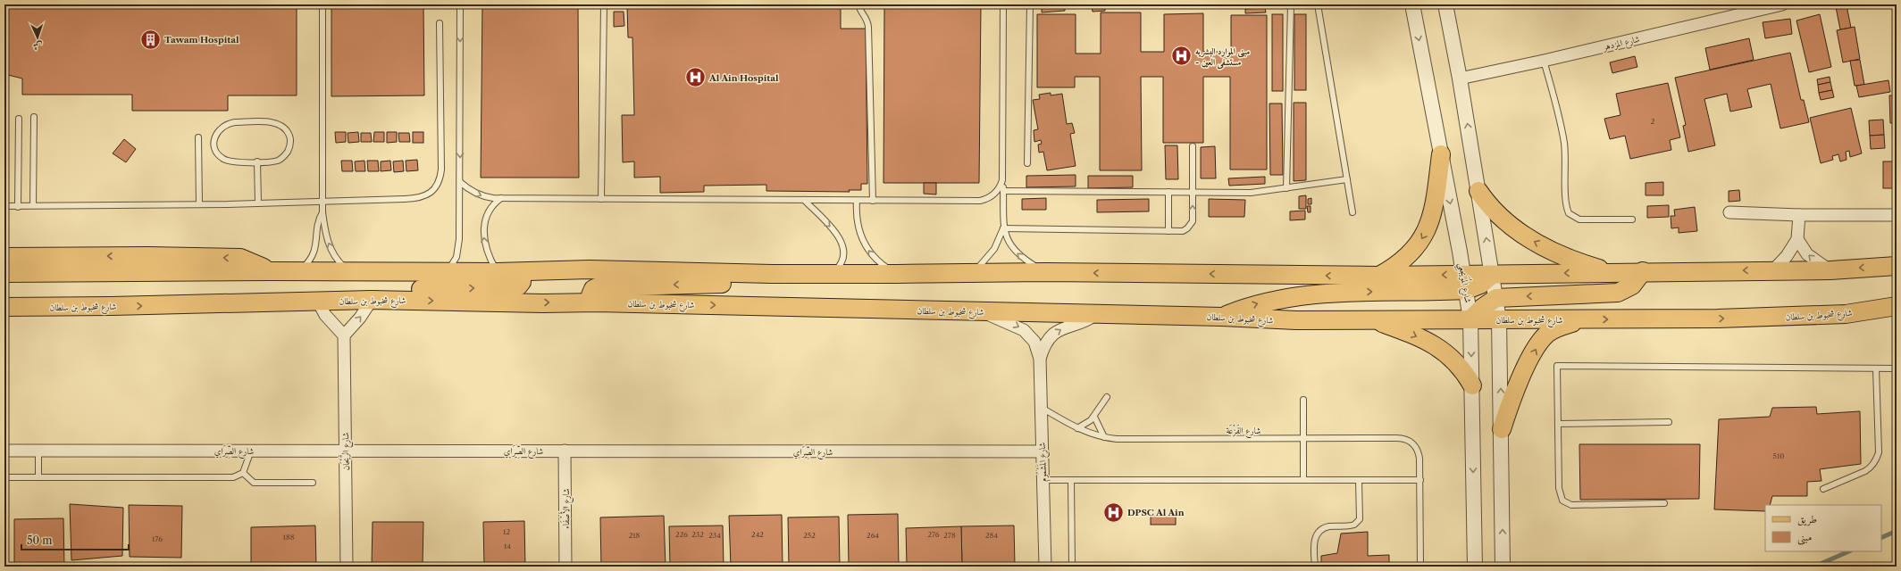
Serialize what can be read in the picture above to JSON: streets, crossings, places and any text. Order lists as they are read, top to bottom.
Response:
{
  "streets": {
    "main road": ["شارع شخبوط بن سلطان"],
    "street": [
      "شارع المزدهر",
      "شارع المُوَيجعِي",
      "شارع الصِّرَاي",
      "شارع الرَّيْحَان",
      "شارع المَشْمُوم",
      "شارع الأَصْفَاء"
    ],
    "lane": ["شارع الفَزْعَة"]
  },
  "crossings": [
    ["شارع المُوَيجعِي", "شارع شخبوط بن سلطان"],
    ["شارع شخبوط بن سلطان", "شارع المَشْمُوم"],
    ["شارع الفَزْعَة", "شارع المَشْمُوم"],
    ["شارع الصِّرَاي", "شارع الرَّيْحَان"],
    ["شارع الصِّرَاي", "شارع المَشْمُوم"],
    ["شارع الصِّرَاي", "شارع الأَصْفَاء"]
  ],
  "places": {
    "building": ["Tawam Hospital"],
    "hospital": ["مبنى الموارد البشريه - مستشفى العين", "Al Ain Hospital", "DPSC Al Ain"]
  },
  "house_numbers": [
    "2",
    "510",
    "12",
    "226",
    "232",
    "242",
    "276",
    "218",
    "234",
    "252",
    "264",
    "278",
    "284",
    "188",
    "176",
    "14"
  ],
  "legend": ["طريق", "مبنى"],
  "scale_bar": "50 m",
  "north": "bottom"
}
